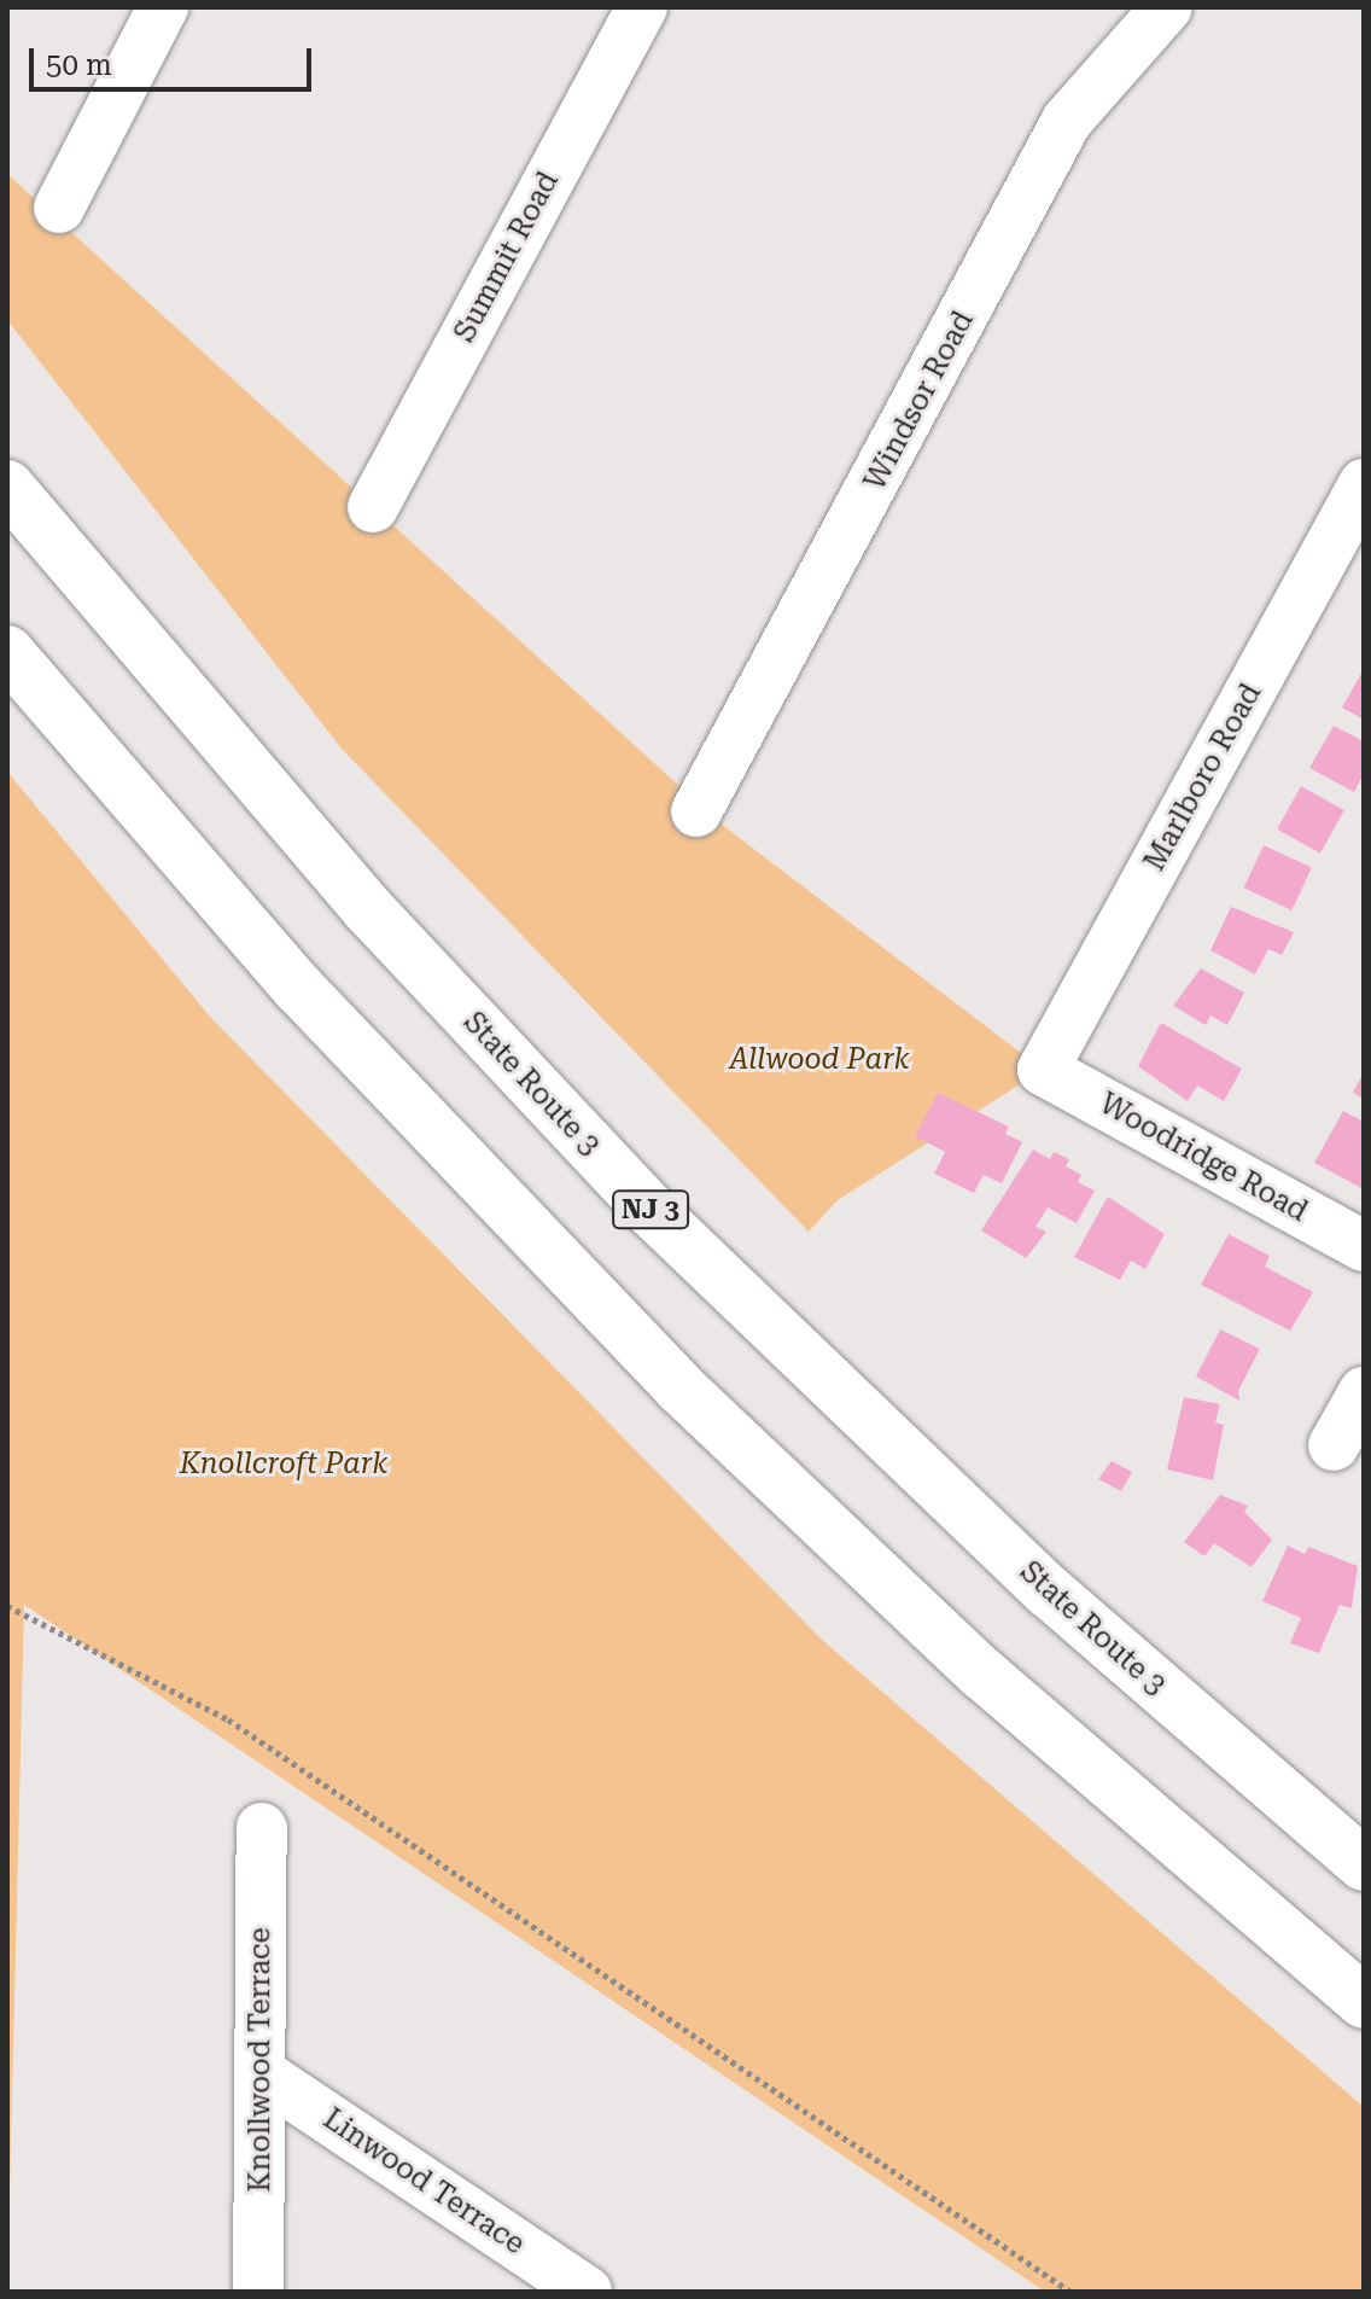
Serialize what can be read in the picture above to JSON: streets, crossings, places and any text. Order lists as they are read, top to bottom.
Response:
{
  "streets": {
    "highway": ["State Route 3", "NJ 3"],
    "street": [
      "Summit Road",
      "Windsor Road",
      "Marlboro Road",
      "Woodridge Road",
      "Knollwood Terrace",
      "Linwood Terrace"
    ]
  },
  "crossings": [
    ["Marlboro Road", "Woodridge Road"],
    ["Knollwood Terrace", "Linwood Terrace"]
  ],
  "parks": ["Allwood Park", "Knollcroft Park"],
  "scale_bar": "50 m"
}
